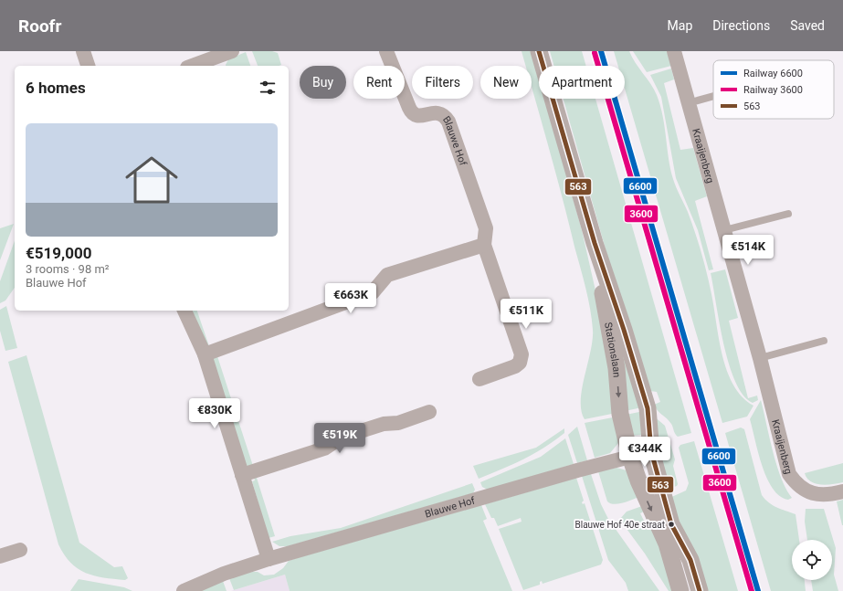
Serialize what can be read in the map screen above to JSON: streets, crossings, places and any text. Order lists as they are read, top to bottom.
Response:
{
  "streets": {
    "street": ["Blauwe Hof", "Kraaijenberg", "Stationslaan"]
  },
  "crossings": [
    ["Blauwe Hof", "Stationslaan"]
  ],
  "places": ["Blauwe Hof 40e straat"],
  "lines": ["rail line 6600", "transit line 563", "rail line 3600"],
  "legend": ["Railway 6600", "Railway 3600", "563"],
  "page": {
    "header": "Roofr",
    "nav": ["Map", "Directions", "Saved"],
    "chip": [
      "Buy",
      "Rent",
      "Filters",
      "New",
      "Apartment"
    ],
    "heading": "6 homes",
    "list": [
      {
        "name": "€519,000",
        "note": "3 rooms · 98 m² · Blauwe Hof"
      }
    ],
    "price": [
      "€514K",
      "€663K",
      "€511K",
      "€830K",
      "€519K",
      "€344K"
    ]
  }
}
